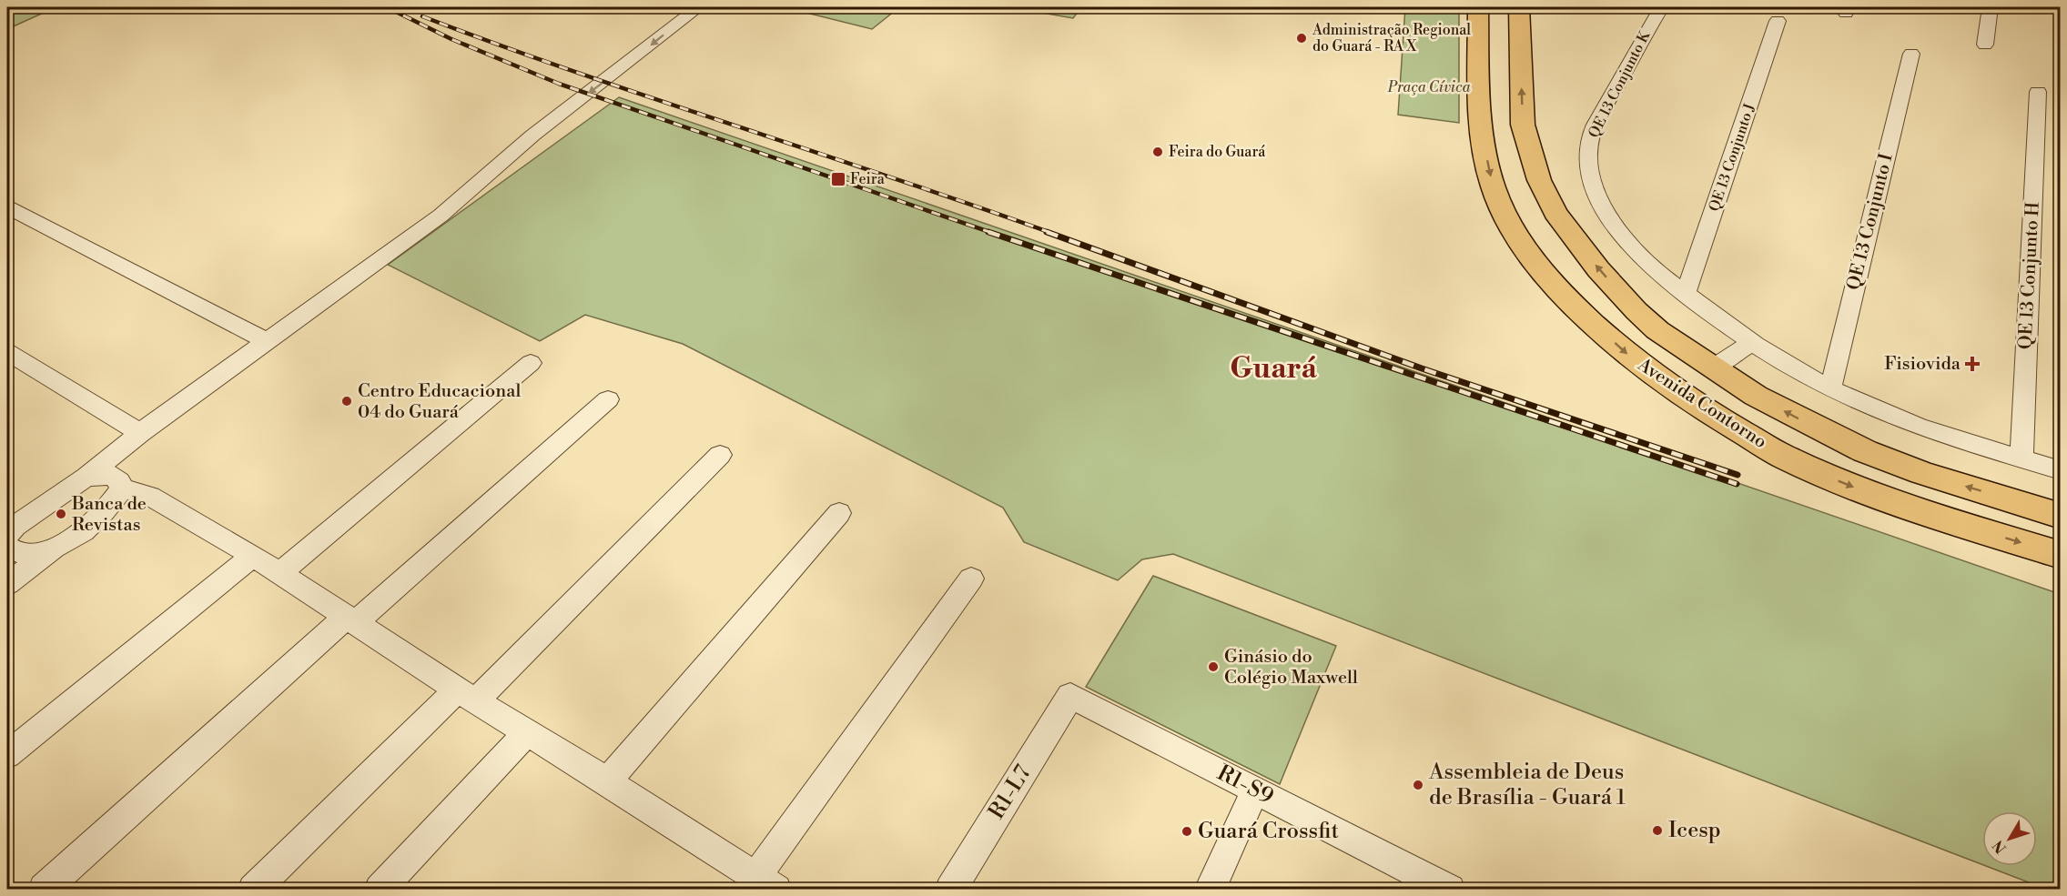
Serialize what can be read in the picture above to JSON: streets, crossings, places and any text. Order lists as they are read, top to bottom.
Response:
{
  "streets": {
    "main road": ["Avenida Contorno"],
    "street": [
      "QE 13 Conjunto K",
      "QE 13 Conjunto J",
      "QE 13 Conjunto I",
      "QE 13 Conjunto H",
      "R1-S9",
      "R1-L7"
    ]
  },
  "crossings": [
    ["QE 13 Conjunto K", "QE 13 Conjunto J"],
    ["QE 13 Conjunto K", "QE 13 Conjunto I"],
    ["QE 13 Conjunto K", "QE 13 Conjunto H"],
    ["R1-S9", "R1-L7"]
  ],
  "districts": ["Guará"],
  "parks": ["Praça Cívica"],
  "places": {
    "other": [
      "Administração Regional do Guará - RA X",
      "Feira do Guará",
      "Centro Educacional 04 do Guará",
      "Banca de Revistas",
      "Ginásio do Colégio Maxwell",
      "Assembleia de Deus de Brasília - Guará 1",
      "Icesp",
      "Guará Crossfit"
    ],
    "transit": ["Feira"],
    "health": ["Fisiovida"]
  },
  "north": "bottom left"
}
